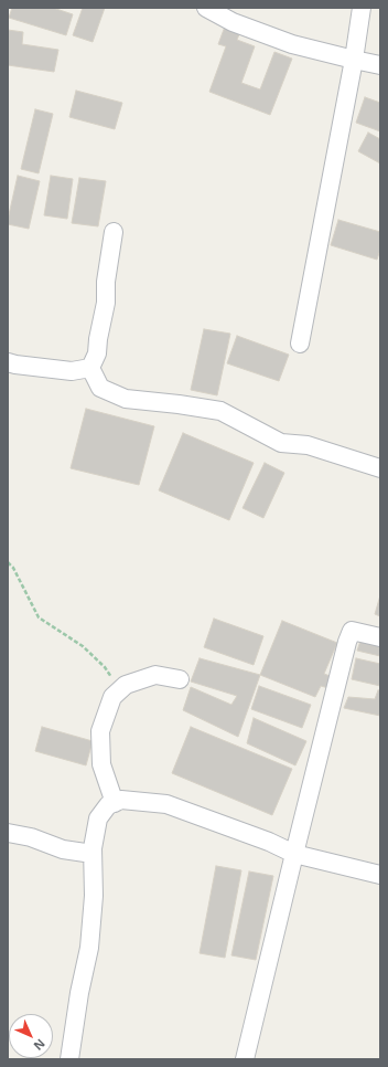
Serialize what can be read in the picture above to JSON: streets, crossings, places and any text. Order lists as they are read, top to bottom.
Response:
{
  "north": "bottom right"
}
